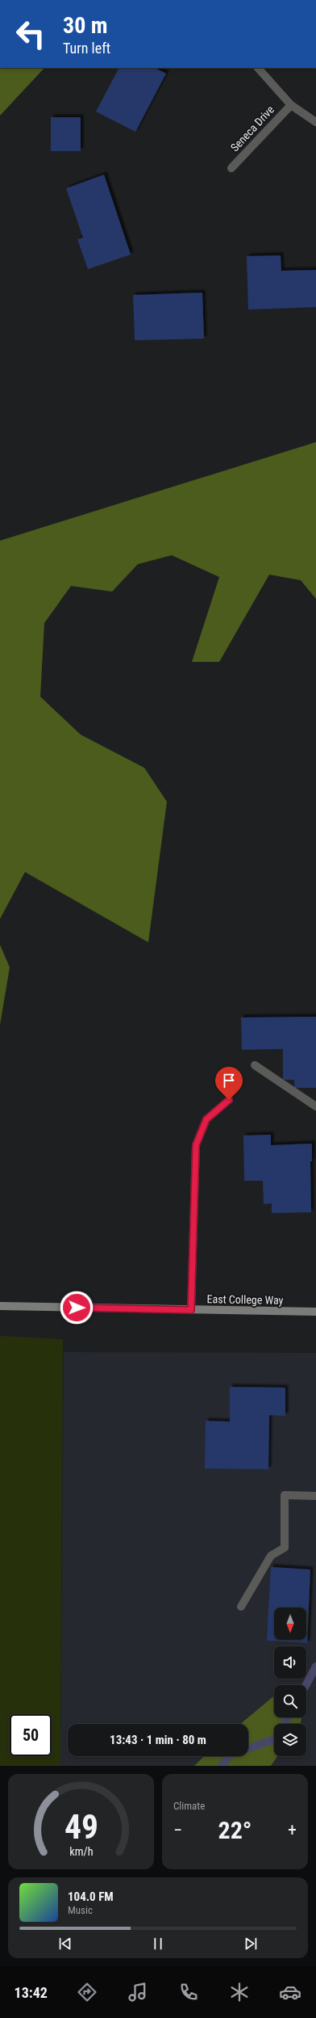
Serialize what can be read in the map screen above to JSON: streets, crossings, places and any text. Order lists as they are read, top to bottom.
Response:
{
  "streets": {
    "main road": ["East College Way"],
    "street": ["Seneca Drive"]
  },
  "north": "bottom",
  "page": {
    "turn": ["30 m", "Turn left"],
    "limit": "50",
    "trip": "13:43 · 1 min · 80 m",
    "tile": "Climate",
    "heat": ["−", "22°", "+"],
    "song": ["104.0 FM", "Music"],
    "tabs": "13:42",
    "gauge": ["49", "km/h"]
  }
}
